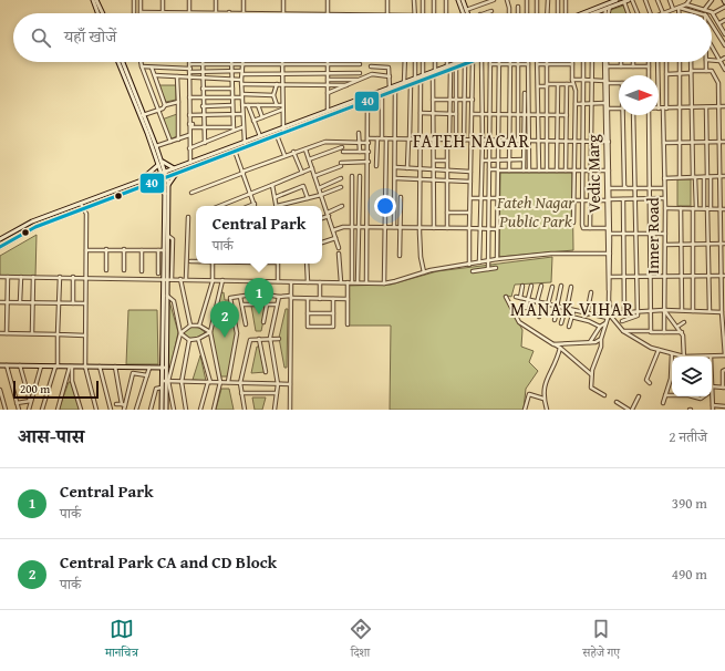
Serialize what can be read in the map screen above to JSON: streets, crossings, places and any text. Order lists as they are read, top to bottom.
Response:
{
  "streets": {
    "street": ["Vedic Marg", "Inner Road"]
  },
  "districts": ["FATEH NAGAR", "MANAK VIHAR"],
  "parks": ["Fateh Nagar Public Park"],
  "lines": ["transit line 40"],
  "scale_bar": "200 m",
  "north": "right",
  "page": {
    "search": "यहाँ खोजें",
    "popup": ["Central Park", "पार्क"],
    "pins": ["1", "2"],
    "scale": "200 m",
    "heading": ["आस-पास", "2 नतीजे"],
    "list": [
      {
        "mark": "1",
        "name": "Central Park",
        "note": "पार्क",
        "value": "390 m"
      },
      {
        "mark": "2",
        "name": "Central Park CA and CD Block",
        "note": "पार्क",
        "value": "490 m"
      }
    ],
    "nav": ["मानचित्र", "दिशा", "सहेजे गए"]
  }
}
